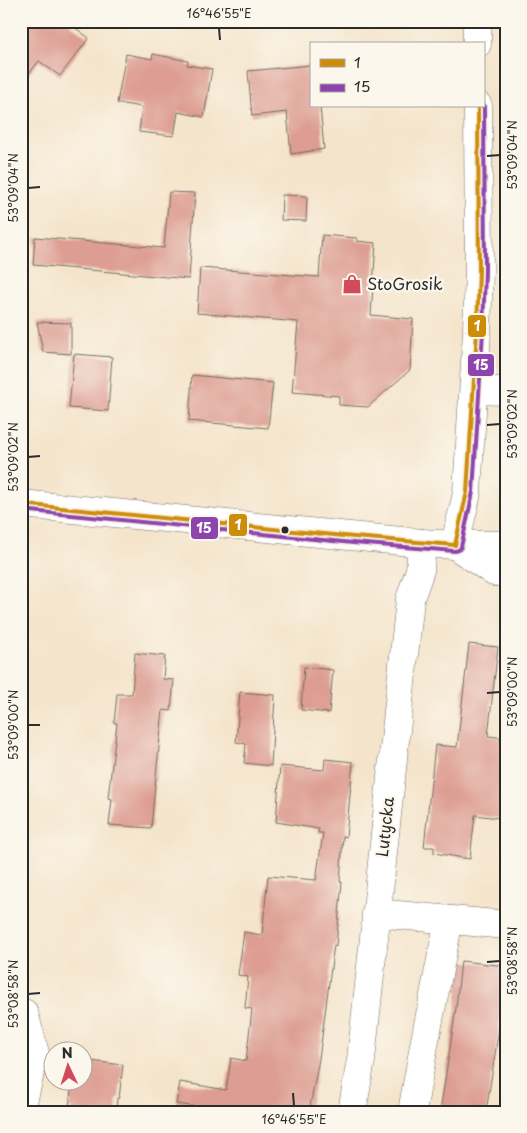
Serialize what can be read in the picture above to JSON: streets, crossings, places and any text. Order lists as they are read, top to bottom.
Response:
{
  "streets": {
    "street": ["Lutycka"]
  },
  "places": {
    "shop": ["StoGrosik"]
  },
  "lines": ["transit line 15", "transit line 1"],
  "legend": ["1", "15"],
  "north": "top",
  "coordinates": [
    "16°46'55\"E",
    "53°09'04\"N",
    "53°09'02\"N",
    "53°09'00\"N",
    "53°08'58\"N"
  ]
}
